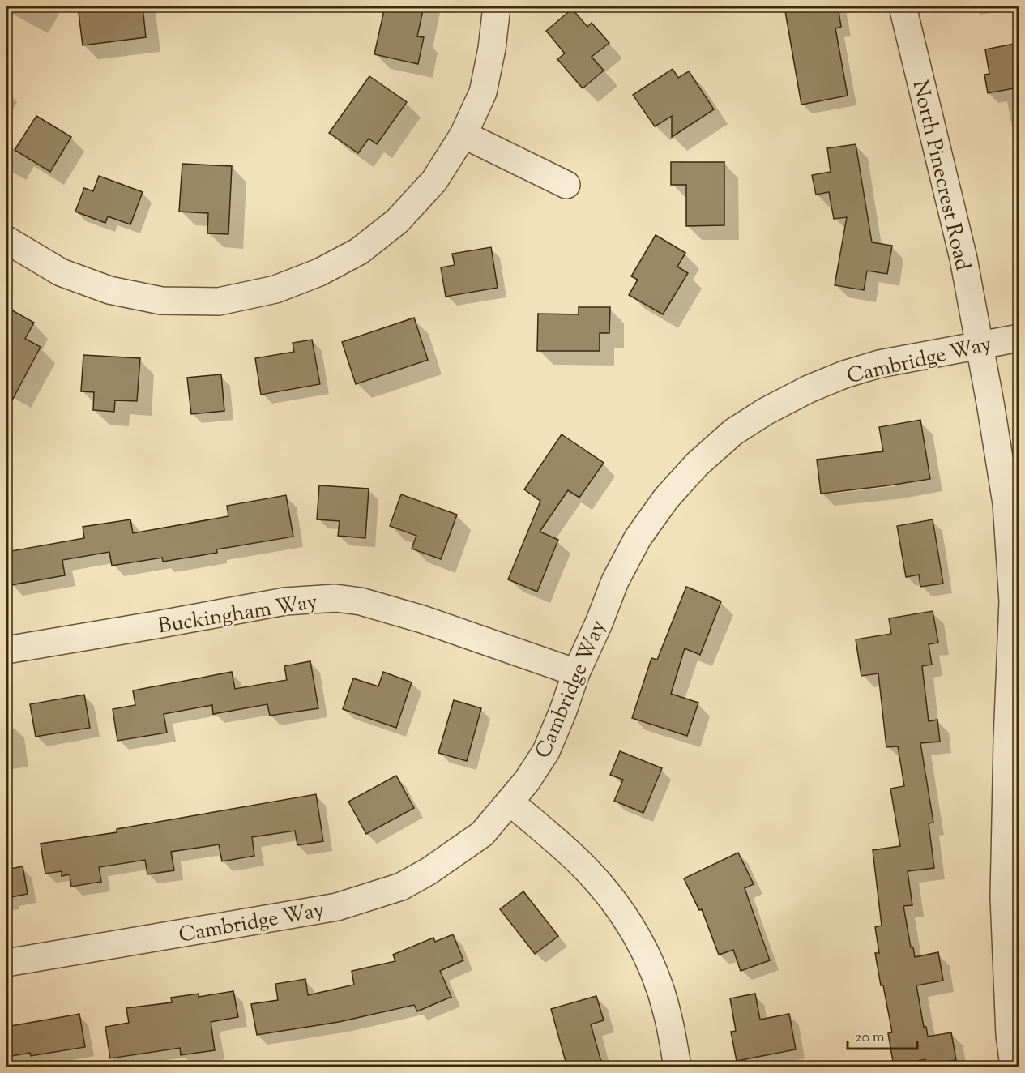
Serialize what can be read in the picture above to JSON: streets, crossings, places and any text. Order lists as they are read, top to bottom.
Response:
{
  "streets": {
    "street": ["North Pinecrest Road", "Cambridge Way", "Buckingham Way"]
  },
  "crossings": [
    ["North Pinecrest Road", "Cambridge Way"],
    ["Cambridge Way", "Buckingham Way"]
  ],
  "scale_bar": "20 m"
}
